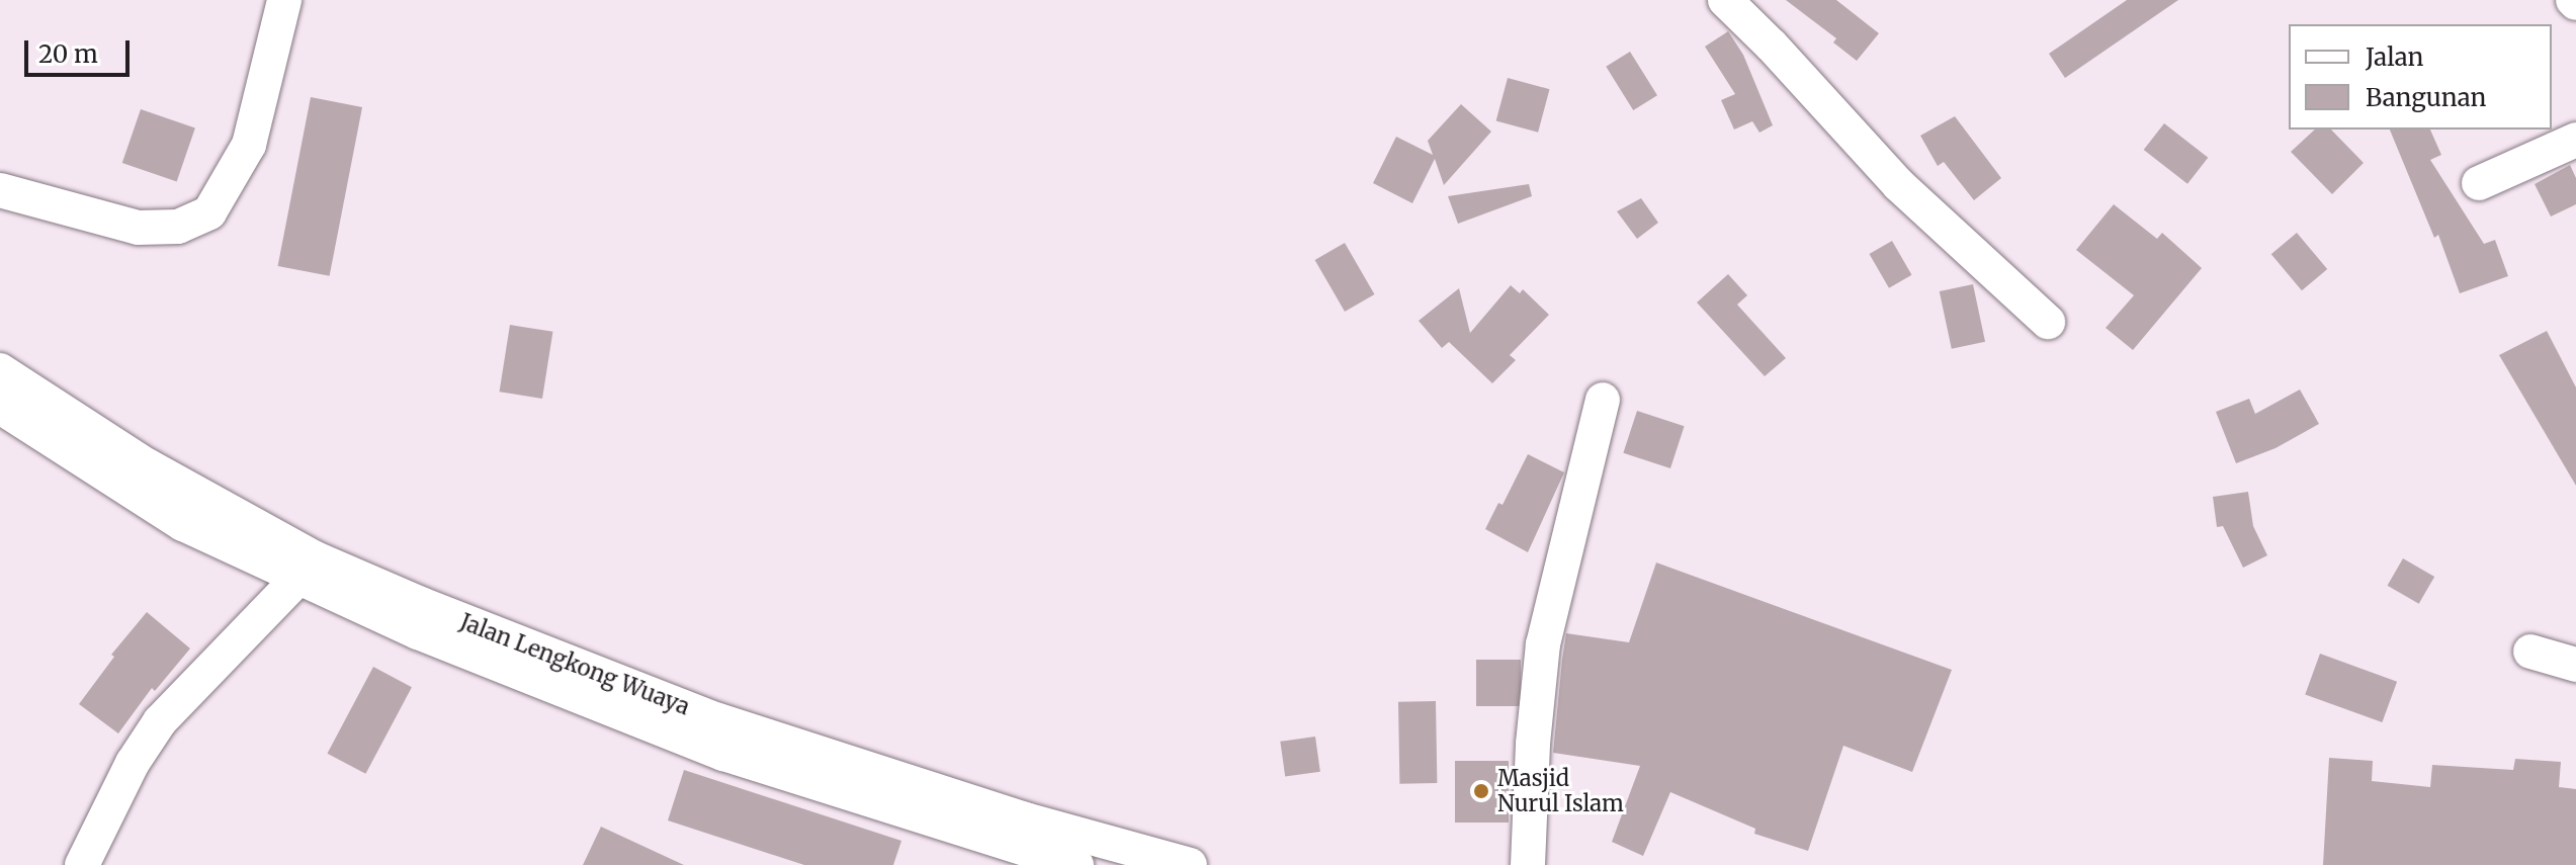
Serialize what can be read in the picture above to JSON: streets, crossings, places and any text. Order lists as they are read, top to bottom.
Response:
{
  "streets": {
    "street": ["Jalan Lengkong Wuaya"]
  },
  "places": ["Masjid Nurul Islam"],
  "legend": ["Jalan", "Bangunan"],
  "scale_bar": "20 m"
}
